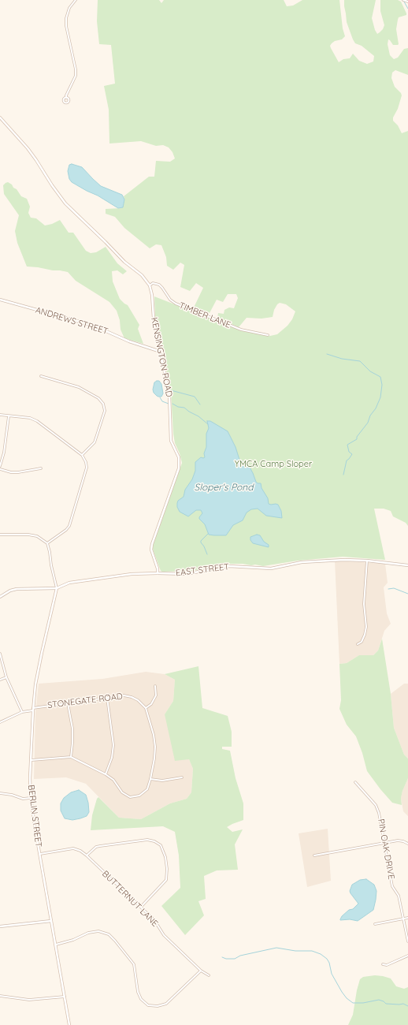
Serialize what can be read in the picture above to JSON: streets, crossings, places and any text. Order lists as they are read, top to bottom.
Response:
{
  "streets": {
    "main road": [
      "ANDREWS STREET",
      "KENSINGTON ROAD",
      "EAST STREET",
      "BERLIN STREET"
    ],
    "street": [
      "TIMBER LANE",
      "STONEGATE ROAD",
      "PIN OAK DRIVE",
      "BUTTERNUT LANE"
    ]
  },
  "crossings": [
    ["TIMBER LANE", "KENSINGTON ROAD"],
    ["ANDREWS STREET", "KENSINGTON ROAD"],
    ["KENSINGTON ROAD", "EAST STREET"],
    ["EAST STREET", "BERLIN STREET"],
    ["STONEGATE ROAD", "BERLIN STREET"],
    ["BERLIN STREET", "BUTTERNUT LANE"]
  ],
  "water": ["Sloper's Pond"],
  "parks": ["YMCA Camp Sloper"]
}
